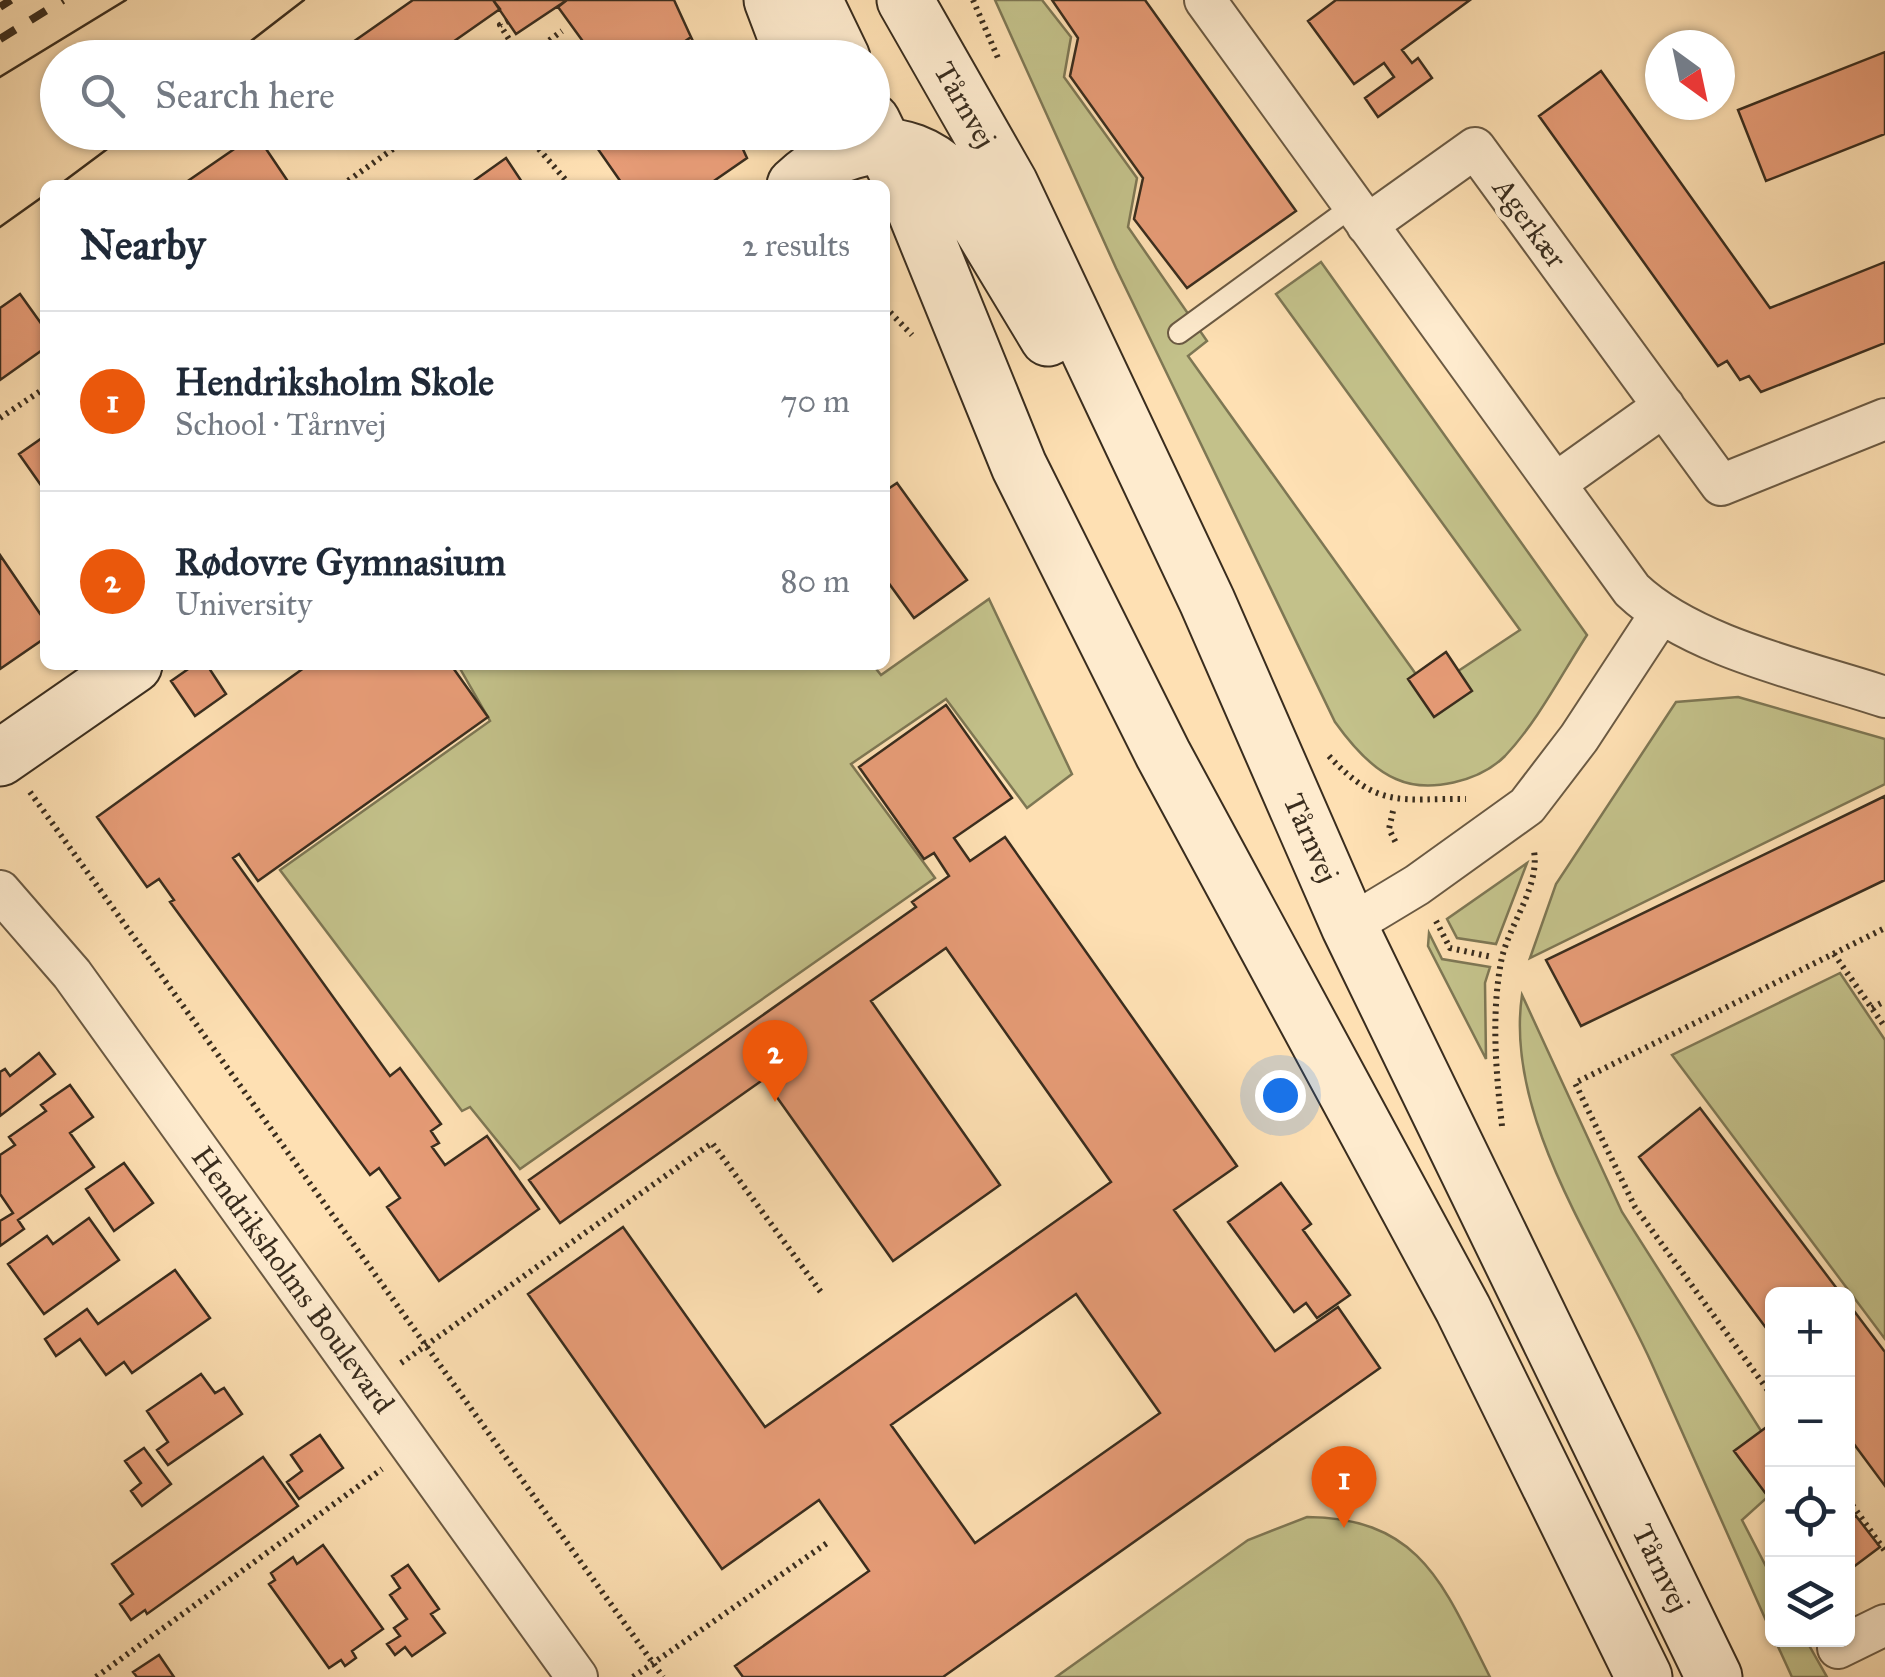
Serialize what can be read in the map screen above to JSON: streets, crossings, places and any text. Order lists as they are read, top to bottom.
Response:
{
  "streets": {
    "street": ["Tårnvej", "Agerkær", "Hendriksholms Boulevard"]
  },
  "north": "bottom right",
  "page": {
    "search": "Search here",
    "heading": ["Nearby", "2 results"],
    "list": [
      {
        "mark": "1",
        "name": "Hendriksholm Skole",
        "note": "School · Tårnvej",
        "value": "70 m"
      },
      {
        "mark": "2",
        "name": "Rødovre Gymnasium",
        "note": "University",
        "value": "80 m"
      }
    ],
    "pins": ["2", "1"],
    "map_buttons": ["+", "−"]
  }
}
